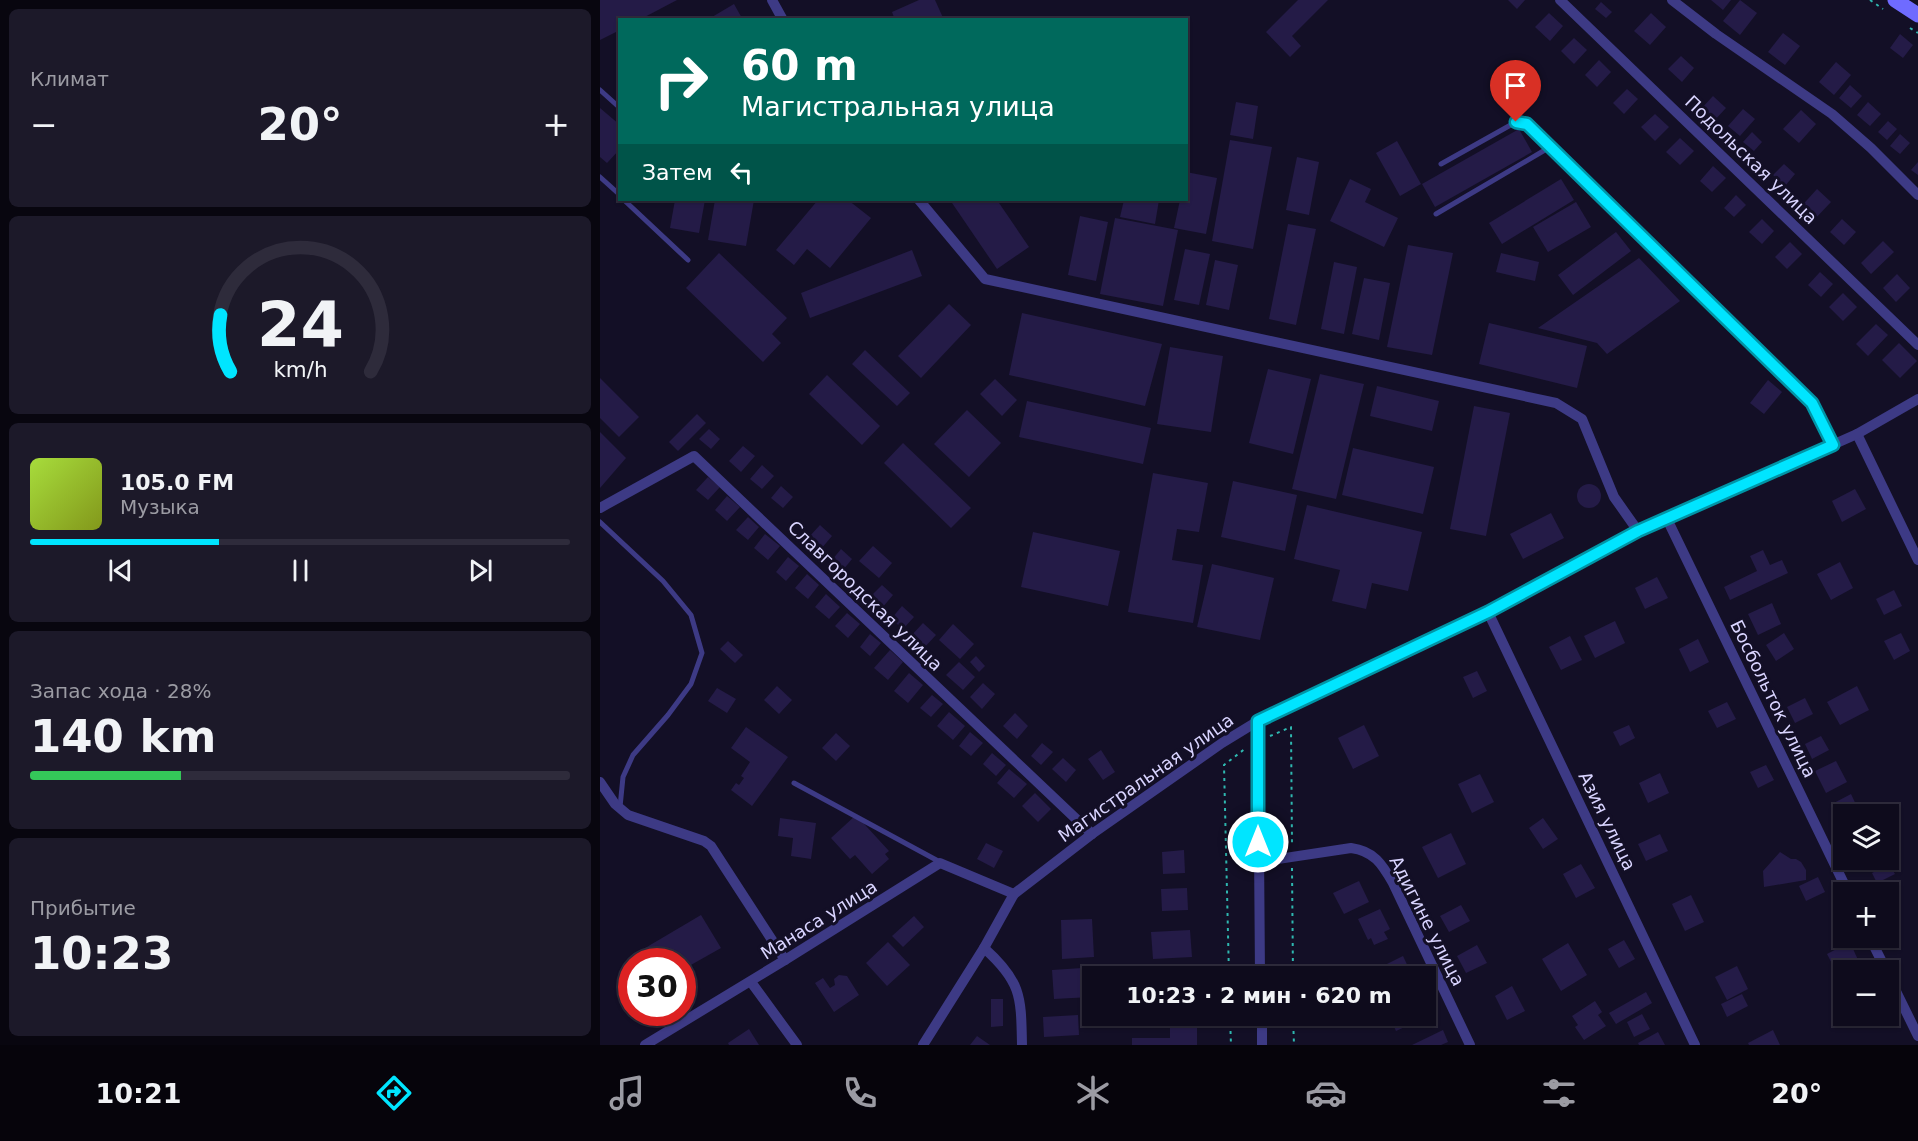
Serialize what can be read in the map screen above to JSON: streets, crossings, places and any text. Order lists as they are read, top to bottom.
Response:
{
  "streets": {
    "street": [
      "Подольская улица",
      "Славгородская улица",
      "Босбольток улица",
      "Магистральная улица",
      "Азия улица",
      "Манаса улица",
      "Адигине улица"
    ]
  },
  "crossings": [
    ["Славгородская улица", "Магистральная улица"],
    ["Босбольток улица", "Магистральная улица"],
    ["Магистральная улица", "Азия улица"]
  ],
  "page": {
    "tile": [
      "Климат",
      ["Запас хода · 28%", "140 km"],
      ["Прибытие", "10:23"]
    ],
    "turn": ["60 m", "Магистральная улица"],
    "heat": ["−", "20°", "+"],
    "then": "Затем",
    "song": ["105.0 FM", "Музыка"],
    "map_buttons": ["+", "−"],
    "limit": "30",
    "trip": "10:23 · 2 мин · 620 m",
    "tabs": ["10:21", "20°"],
    "gauge": ["24", "km/h"]
  }
}
